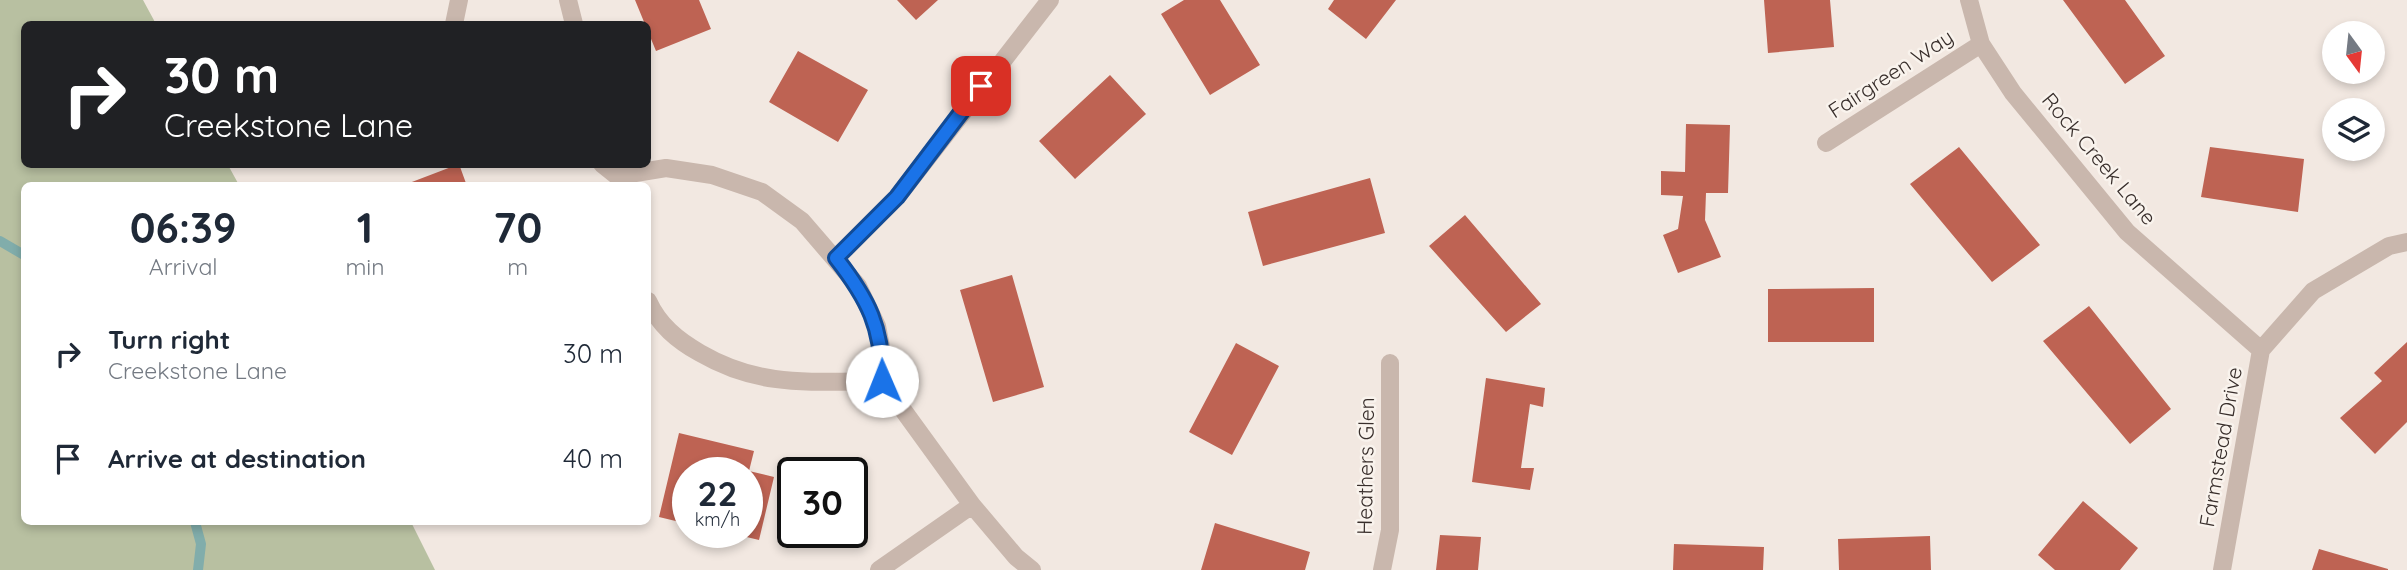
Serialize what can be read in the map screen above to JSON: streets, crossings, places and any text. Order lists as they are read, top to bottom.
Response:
{
  "streets": {
    "street": [
      "Fairgreen Way",
      "Rock Creek Lane",
      "Farmstead Drive",
      "Heathers Glen"
    ]
  },
  "crossings": [
    ["Fairgreen Way", "Rock Creek Lane"],
    ["Rock Creek Lane", "Farmstead Drive"]
  ],
  "north": "bottom",
  "page": {
    "turn": ["30 m", "Creekstone Lane"],
    "eta": [
      "06:39",
      "Arrival",
      "1",
      "min",
      "70",
      "m"
    ],
    "list": [
      {
        "name": "Turn right",
        "note": "Creekstone Lane",
        "value": "30 m"
      },
      {
        "name": "Arrive at destination",
        "value": "40 m"
      }
    ],
    "speed": "22 km/h",
    "limit": "30"
  }
}
